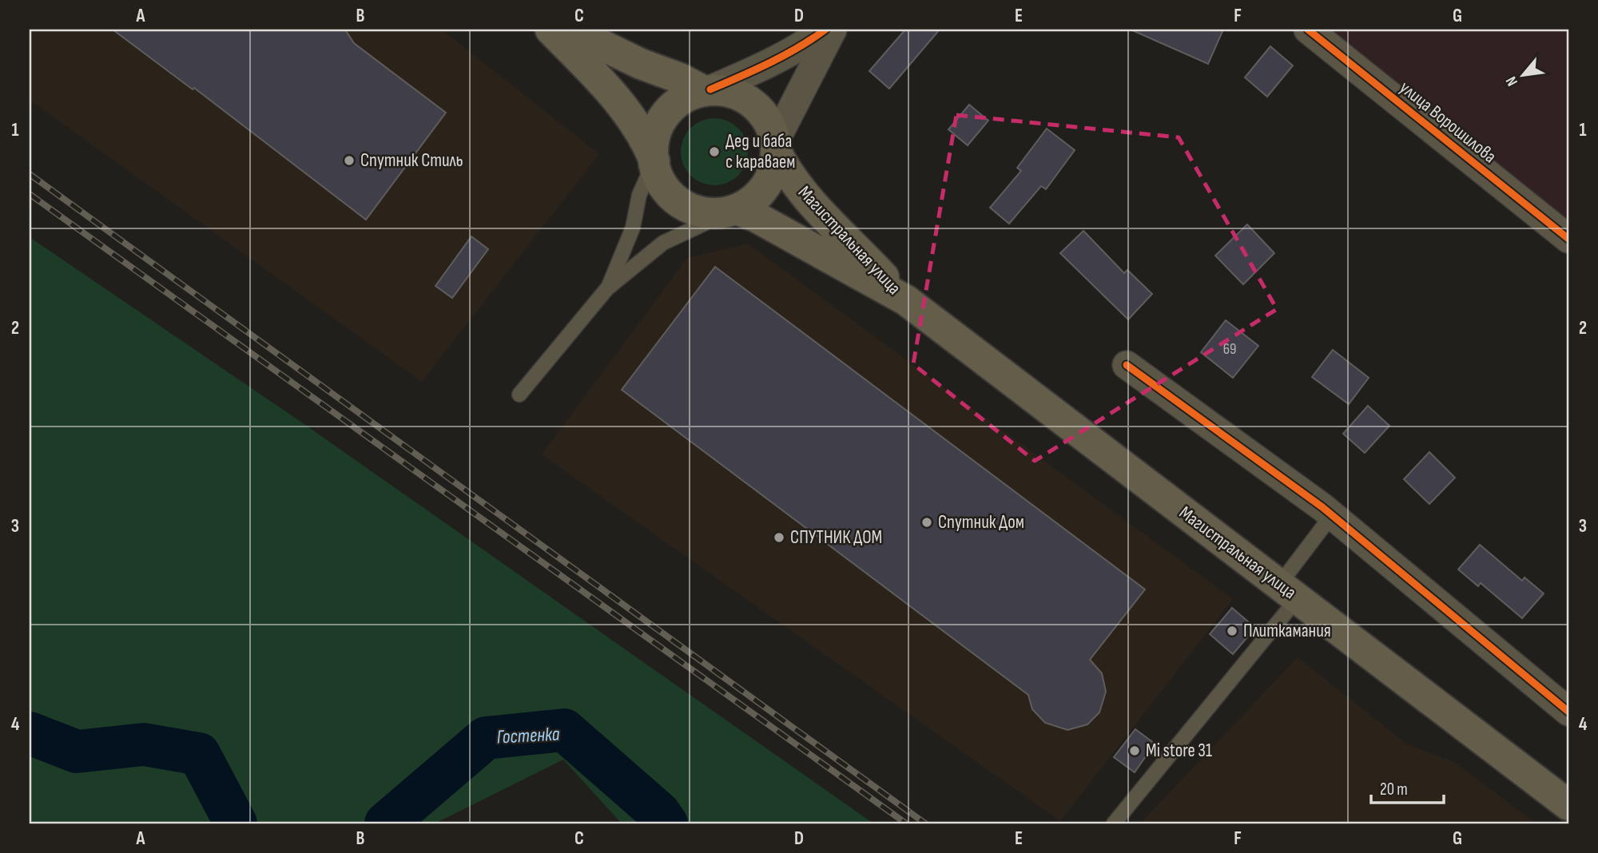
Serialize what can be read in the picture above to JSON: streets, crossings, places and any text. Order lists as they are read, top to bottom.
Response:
{
  "streets": {
    "main road": ["Магистральная улица"],
    "street": ["улица Ворошилова"]
  },
  "water": ["Гостенка"],
  "places": [
    "Дед и баба с караваем",
    "Спутник Стиль",
    "Спутник Дом",
    "СПУТНИК ДОМ",
    "Плиткамания",
    "Mi store 31"
  ],
  "house_numbers": ["69"],
  "scale_bar": "20 m",
  "north": "bottom left",
  "grid": {
    "columns": [
      "A",
      "B",
      "C",
      "D",
      "E",
      "F",
      "G"
    ],
    "rows": [
      "1",
      "2",
      "3",
      "4"
    ]
  }
}
